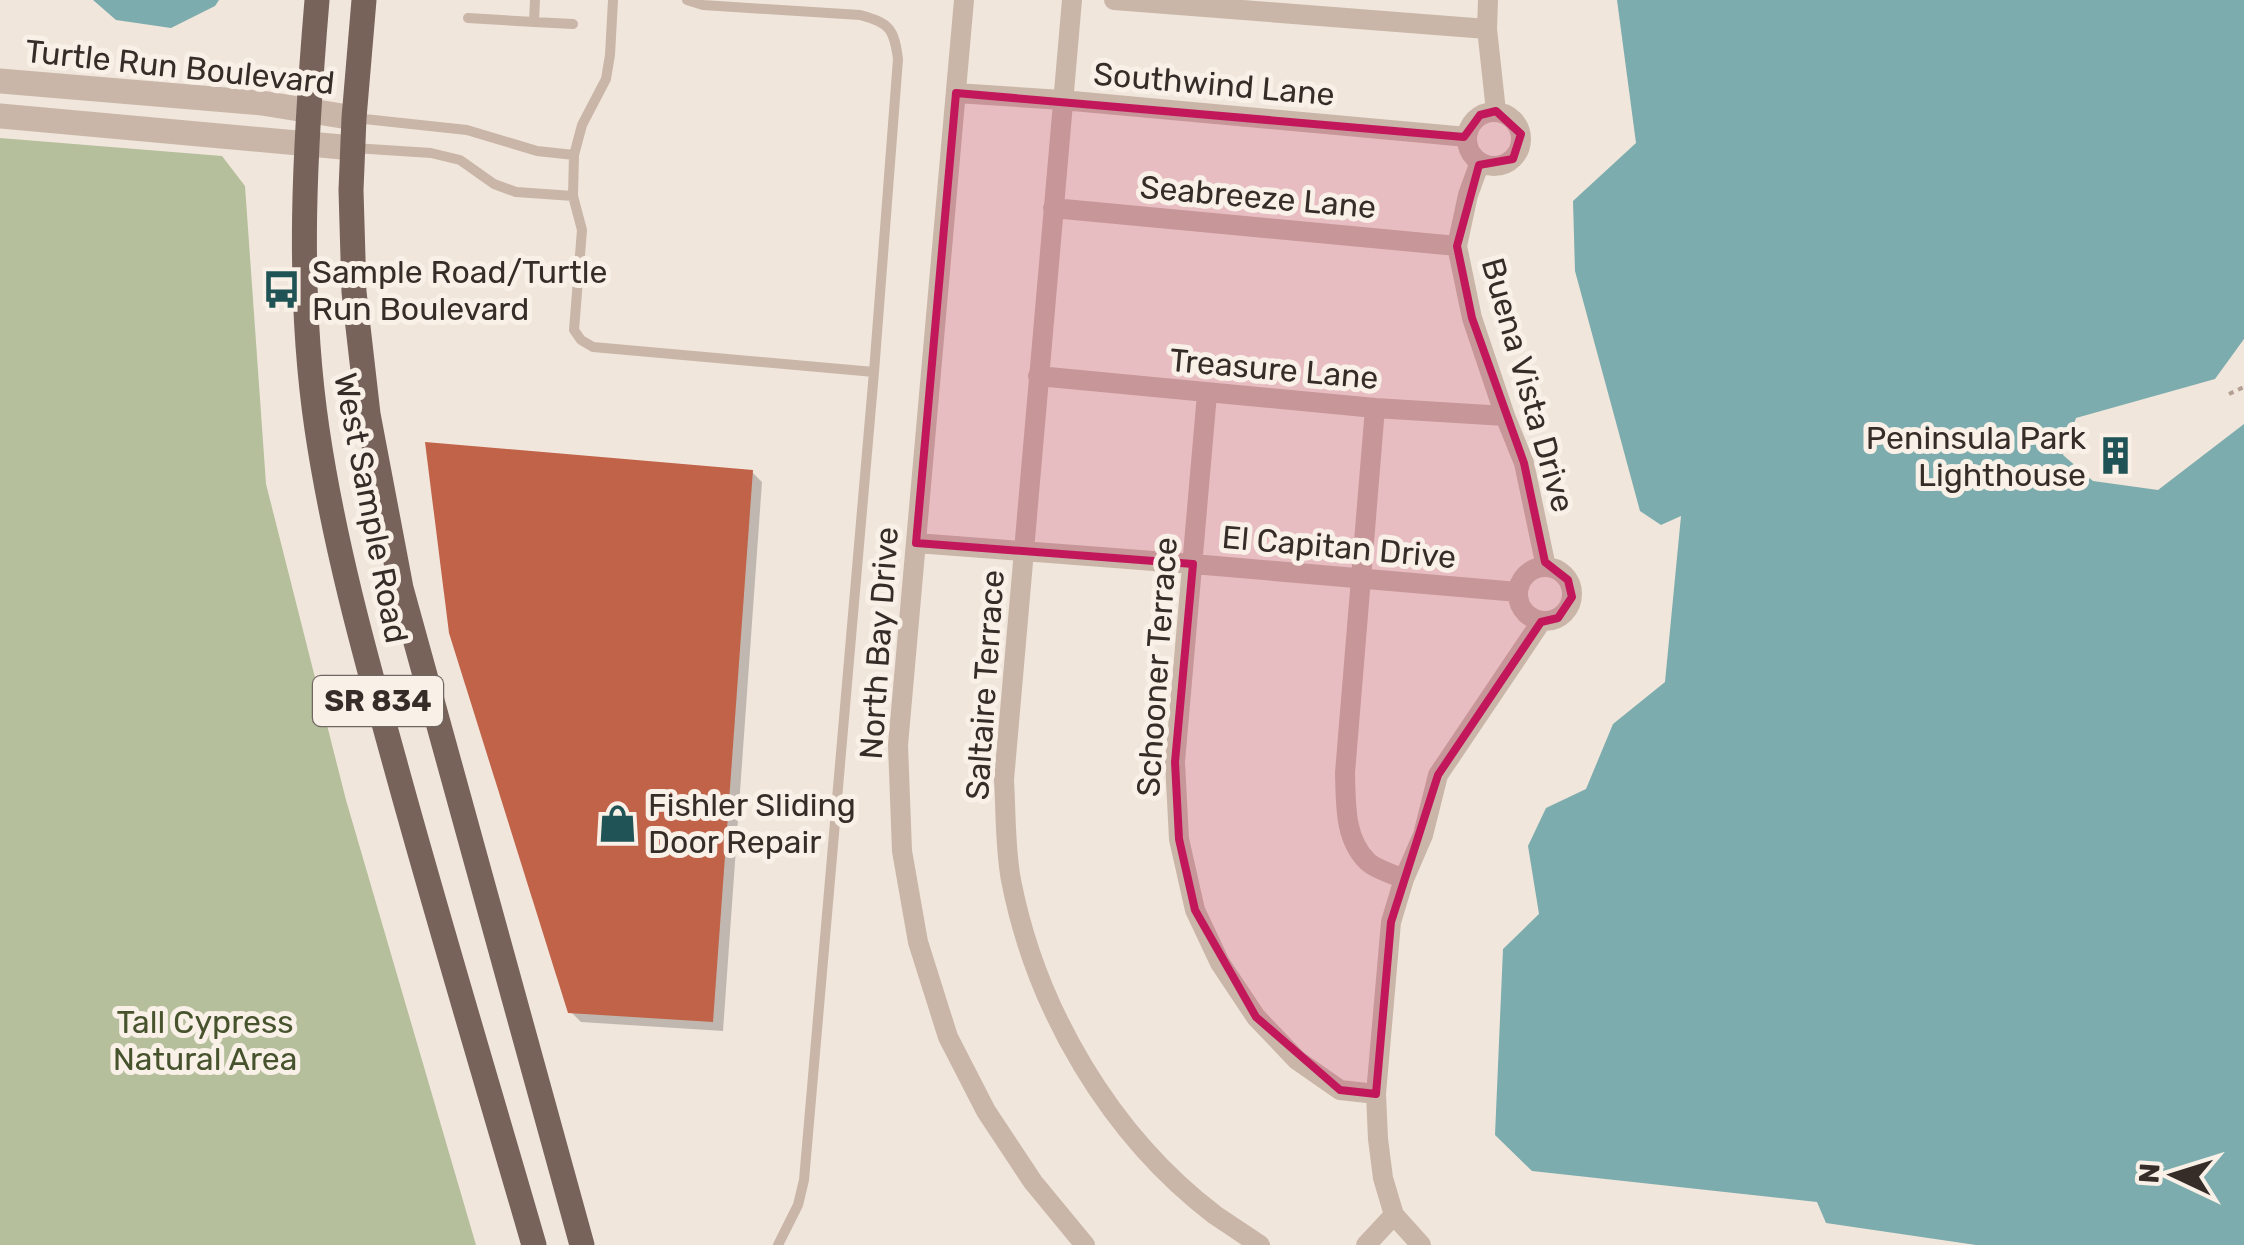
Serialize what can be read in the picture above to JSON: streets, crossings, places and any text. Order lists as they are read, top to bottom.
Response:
{
  "streets": {
    "main road": ["West Sample Road", "SR 834"],
    "street": [
      "Turtle Run Boulevard",
      "Southwind Lane",
      "Seabreeze Lane",
      "Treasure Lane",
      "Buena Vista Drive",
      "El Capitan Drive",
      "North Bay Drive",
      "Schooner Terrace",
      "Saltaire Terrace"
    ]
  },
  "crossings": [
    ["Turtle Run Boulevard", "West Sample Road"],
    ["Southwind Lane", "Buena Vista Drive"],
    ["Southwind Lane", "North Bay Drive"],
    ["Southwind Lane", "Saltaire Terrace"],
    ["Seabreeze Lane", "Buena Vista Drive"],
    ["Seabreeze Lane", "Saltaire Terrace"],
    ["Treasure Lane", "Buena Vista Drive"],
    ["Treasure Lane", "Schooner Terrace"],
    ["Treasure Lane", "Saltaire Terrace"],
    ["Buena Vista Drive", "El Capitan Drive"],
    ["El Capitan Drive", "North Bay Drive"],
    ["El Capitan Drive", "Schooner Terrace"],
    ["El Capitan Drive", "Saltaire Terrace"]
  ],
  "parks": ["Tall Cypress Natural Area"],
  "places": {
    "bus stop": ["Sample Road/Turtle Run Boulevard"],
    "building": ["Peninsula Park Lighthouse"],
    "shop": ["Fishler Sliding Door Repair"]
  },
  "north": "left"
}
